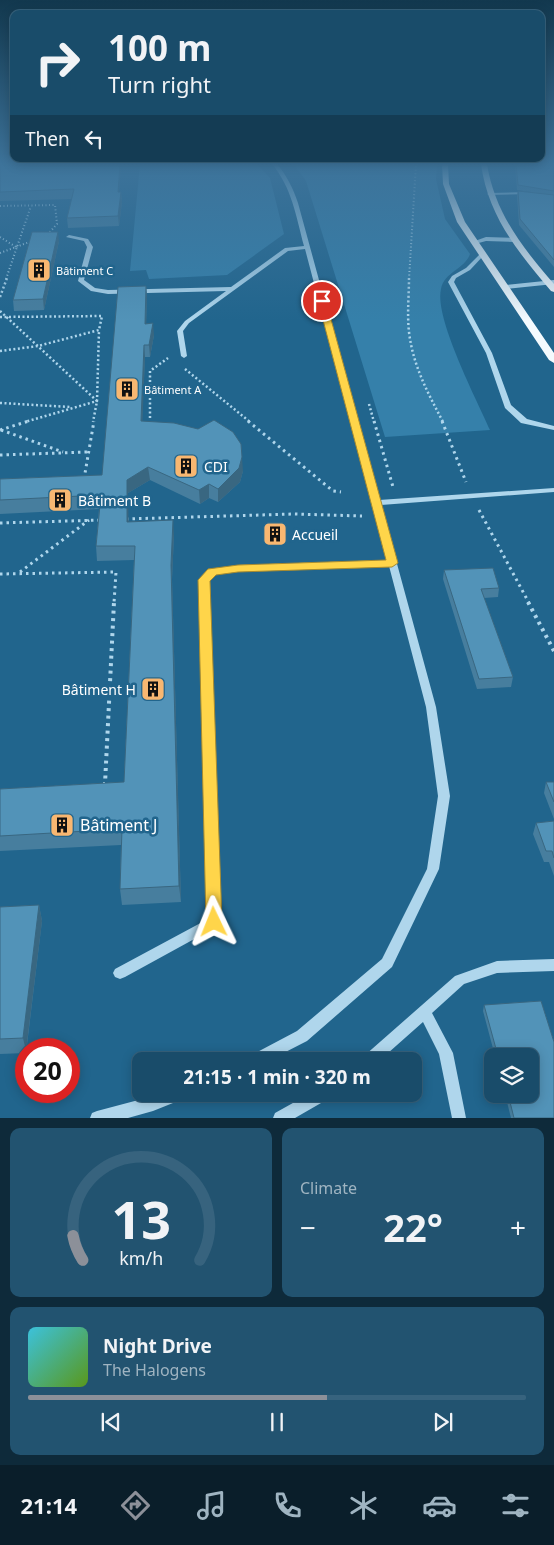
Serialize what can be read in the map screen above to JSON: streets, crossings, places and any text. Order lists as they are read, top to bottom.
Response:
{
  "places": {
    "building": [
      "Bâtiment C",
      "Bâtiment A",
      "CDI",
      "Bâtiment B",
      "Accueil",
      "Bâtiment H",
      "Bâtiment J"
    ]
  },
  "page": {
    "turn": ["100 m", "Turn right"],
    "then": "Then",
    "limit": "20",
    "trip": "21:15 · 1 min · 320 m",
    "tile": "Climate",
    "heat": ["−", "22°", "+"],
    "song": ["Night Drive", "The Halogens"],
    "tabs": "21:14",
    "gauge": ["13", "km/h"]
  }
}
